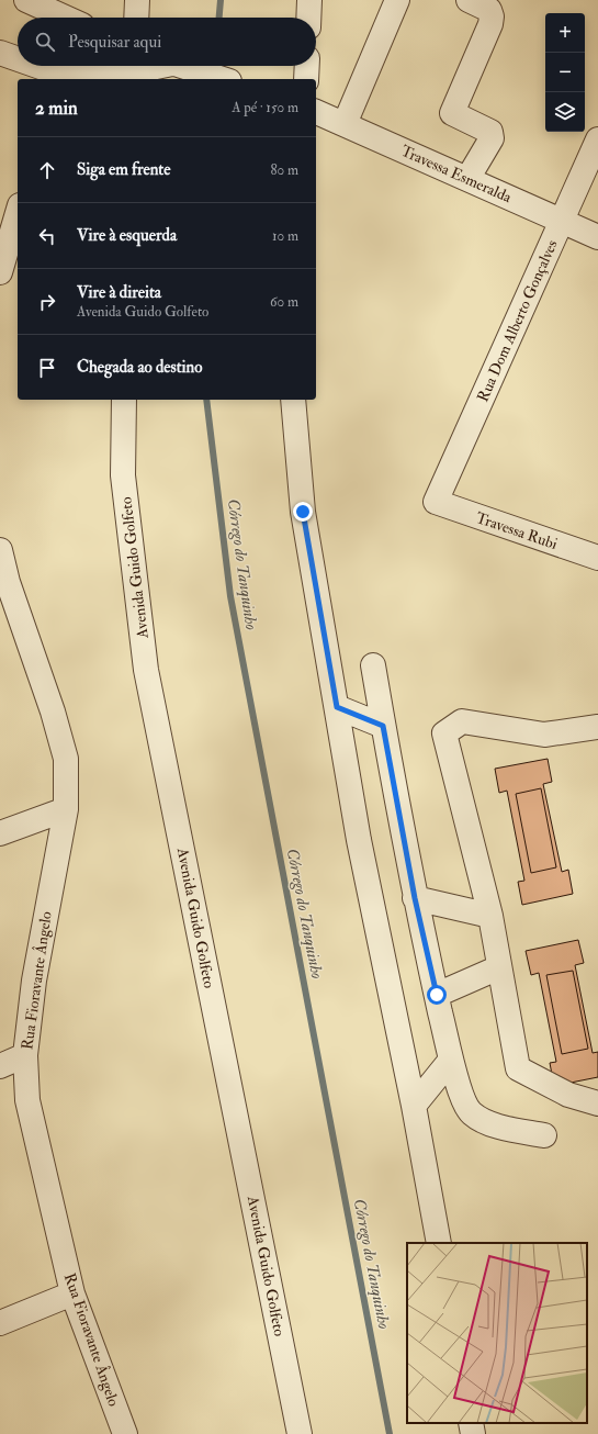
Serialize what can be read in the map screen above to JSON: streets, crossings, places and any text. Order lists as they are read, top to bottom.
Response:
{
  "streets": {
    "street": [
      "Travessa Esmeralda",
      "Rua Dom Alberto Gonçalves",
      "Travessa Rubi",
      "Avenida Guido Golfeto",
      "Rua Fioravante Ângelo"
    ]
  },
  "crossings": [
    ["Travessa Esmeralda", "Rua Dom Alberto Gonçalves"],
    ["Rua Dom Alberto Gonçalves", "Travessa Rubi"]
  ],
  "water": ["Córrego do Tanquinho"],
  "page": {
    "map_buttons": ["+", "−"],
    "search": "Pesquisar aqui",
    "heading": ["2 min", "A pé · 150 m"],
    "list": [
      ["Siga em frente", "80 m"],
      ["Vire à esquerda", "10 m"],
      ["Vire à direita", "Avenida Guido Golfeto", "60 m"],
      "Chegada ao destino"
    ]
  }
}
